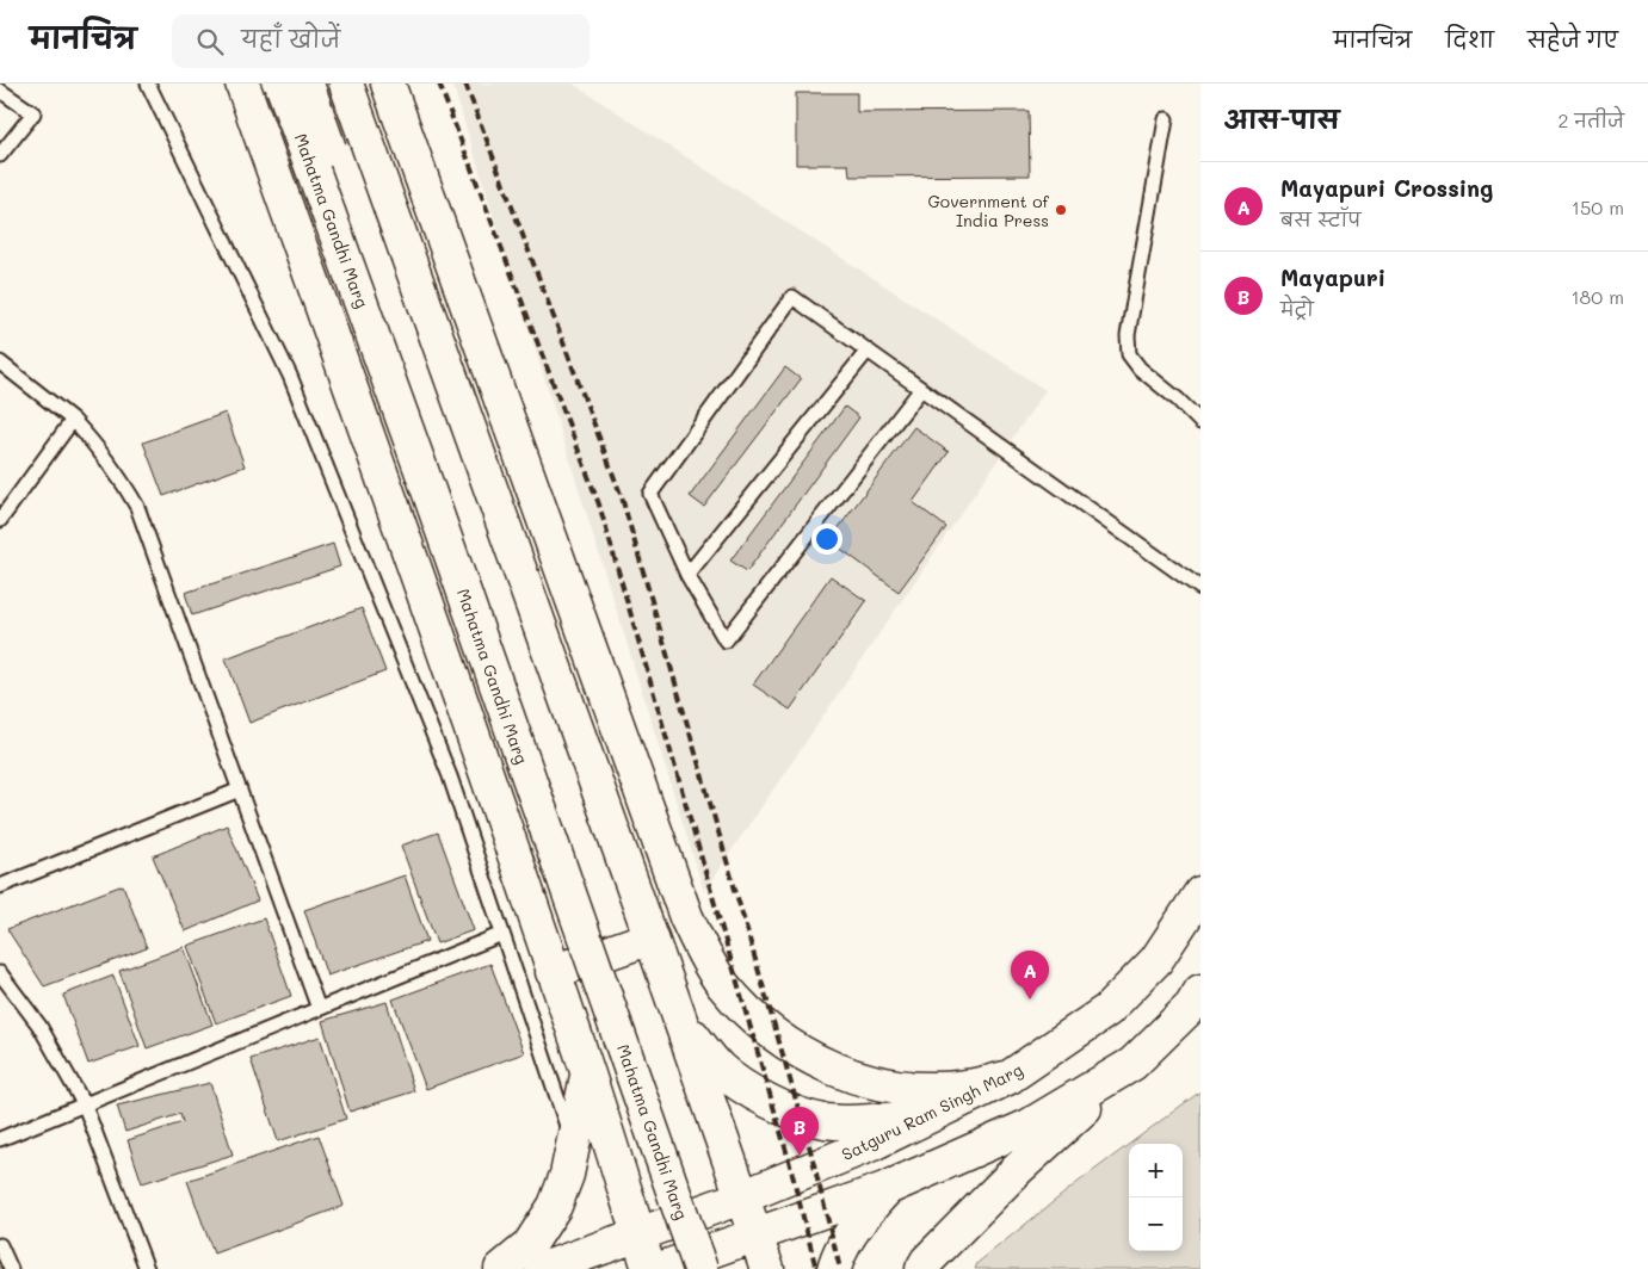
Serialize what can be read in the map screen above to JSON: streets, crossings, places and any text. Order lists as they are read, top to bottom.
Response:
{
  "streets": {
    "main road": ["Mahatma Gandhi Marg", "Satguru Ram Singh Marg"]
  },
  "places": ["Government of India Press"],
  "page": {
    "header": "मानचित्र",
    "search": "यहाँ खोजें",
    "nav": ["मानचित्र", "दिशा", "सहेजे गए"],
    "heading": ["आस-पास", "2 नतीजे"],
    "list": [
      {
        "mark": "A",
        "name": "Mayapuri Crossing",
        "note": "बस स्टॉप",
        "value": "150 m"
      },
      {
        "mark": "B",
        "name": "Mayapuri",
        "note": "मेट्रो",
        "value": "180 m"
      }
    ],
    "pins": ["A", "B"],
    "map_buttons": ["+", "−"]
  }
}
